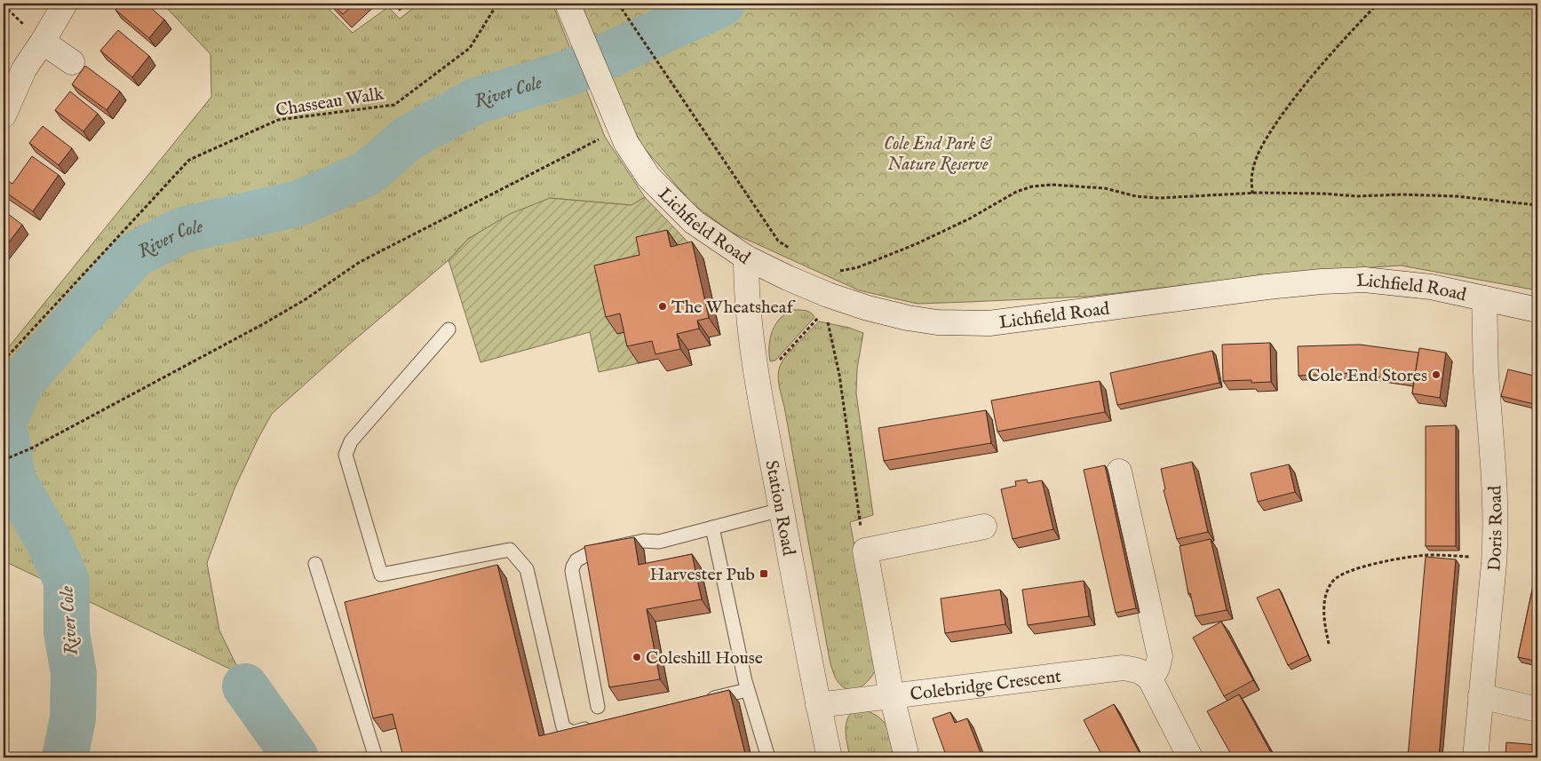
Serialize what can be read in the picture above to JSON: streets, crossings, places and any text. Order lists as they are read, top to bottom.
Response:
{
  "streets": {
    "street": [
      "Lichfield Road",
      "Station Road",
      "Doris Road",
      "Colebridge Crescent"
    ],
    "path": ["Chasseau Walk"]
  },
  "crossings": [
    ["Lichfield Road", "Station Road"],
    ["Lichfield Road", "Doris Road"],
    ["Station Road", "Colebridge Crescent"]
  ],
  "water": ["River Cole"],
  "parks": ["Cole End Park & Nature Reserve"],
  "places": {
    "other": ["The Wheatsheaf", "Cole End Stores", "Coleshill House"],
    "transit": ["Harvester Pub"]
  }
}
